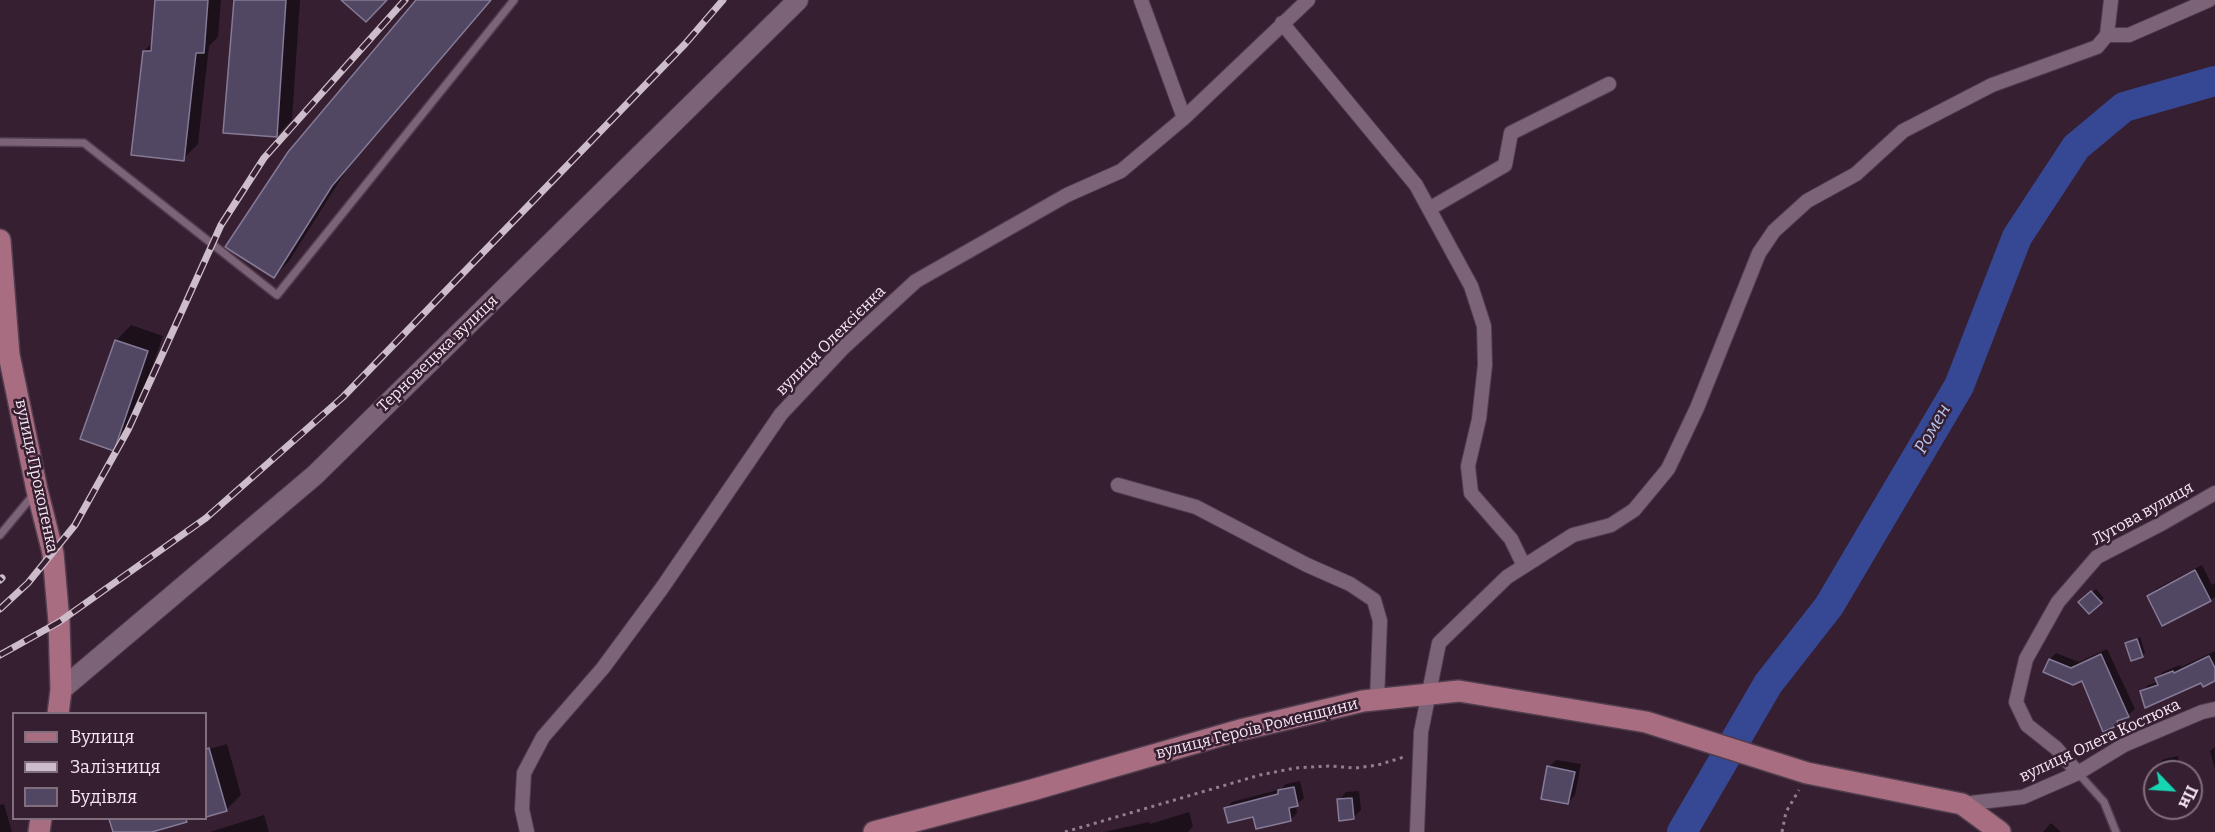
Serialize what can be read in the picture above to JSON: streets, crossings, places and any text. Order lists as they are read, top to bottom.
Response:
{
  "streets": {
    "main road": ["Терновецька вулиця", "вулиця Прокопенка", "вулиця Героїв Роменщини"],
    "street": ["вулиця Олексієнка", "Лугова вулиця", "вулиця Олега Костюка"]
  },
  "crossings": [
    ["Терновецька вулиця", "вулиця Прокопенка"],
    ["Лугова вулиця", "вулиця Олега Костюка"],
    ["вулиця Героїв Роменщини", "вулиця Олега Костюка"]
  ],
  "water": ["Ромен"],
  "legend": ["Вулиця", "Залізниця", "Будівля"],
  "north": "bottom right"
}
